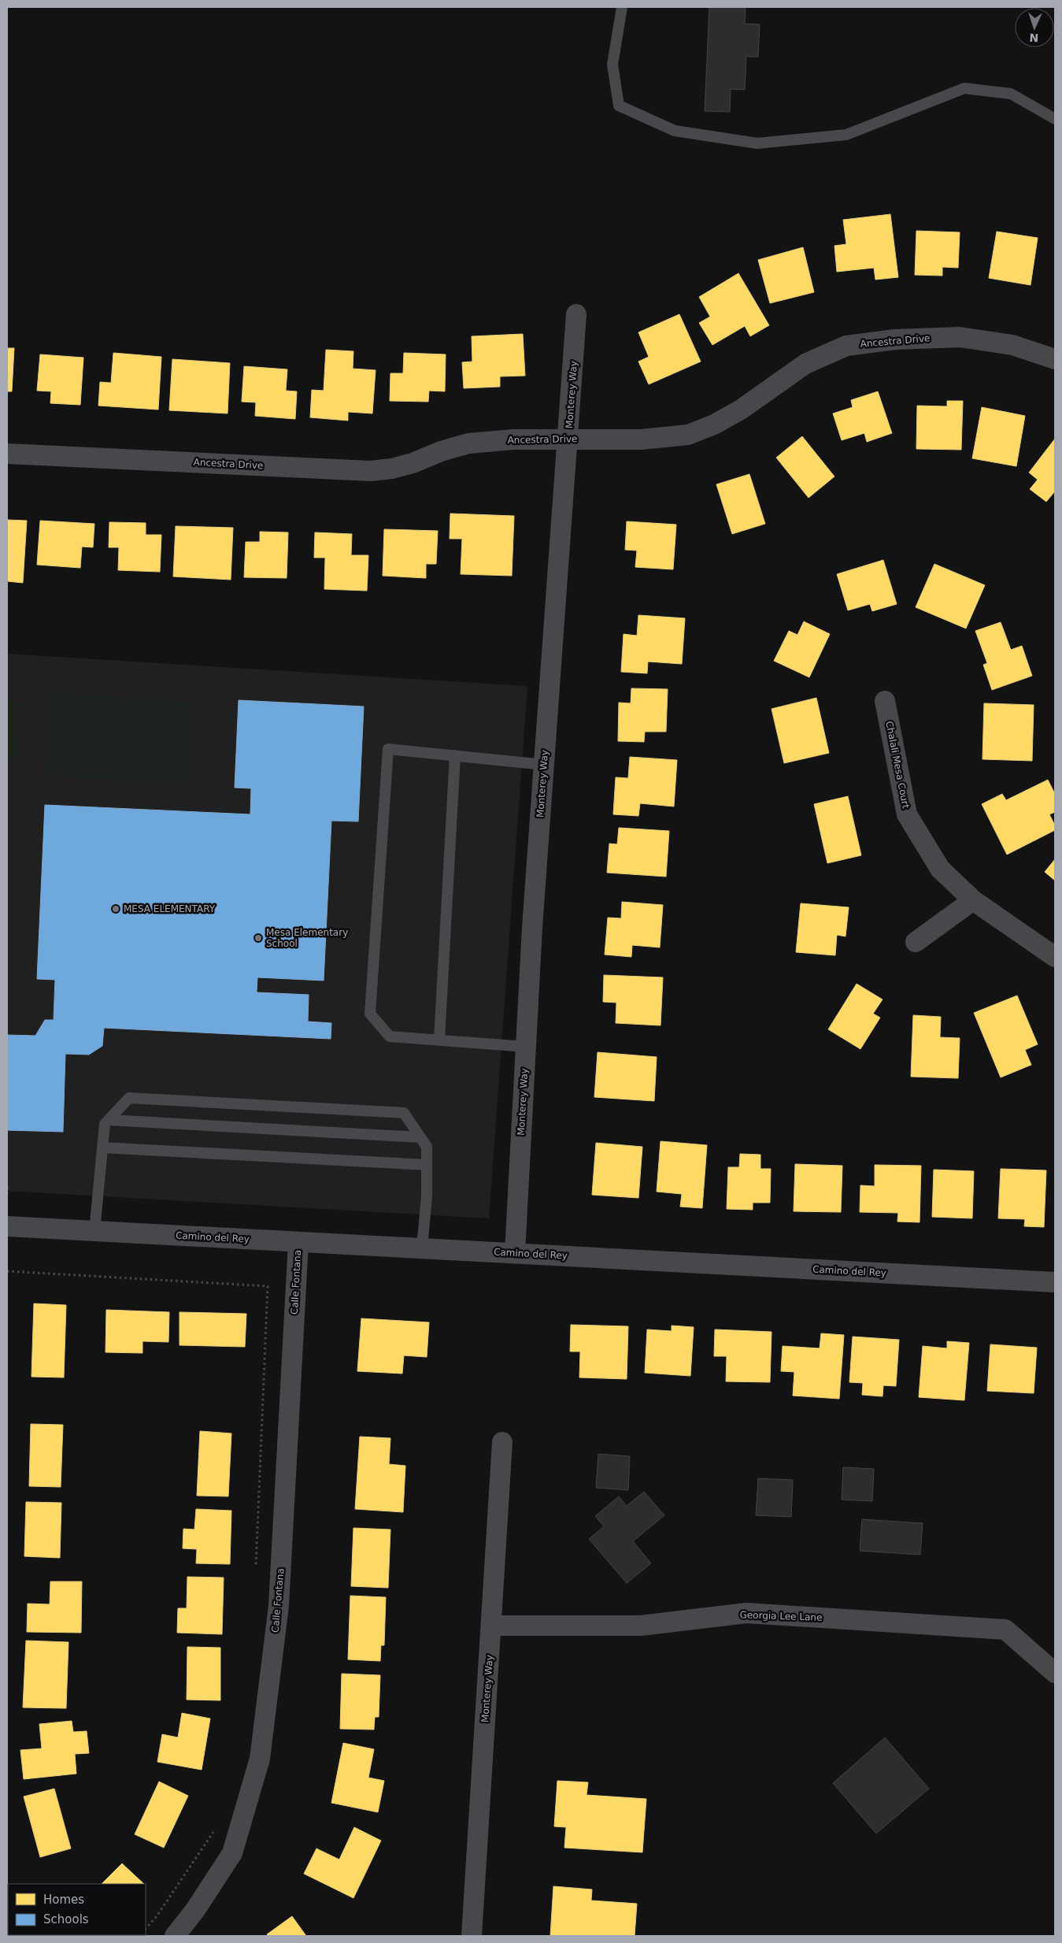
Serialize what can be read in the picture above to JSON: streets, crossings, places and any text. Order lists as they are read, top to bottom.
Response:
{
  "streets": {
    "street": [
      "Ancestra Drive",
      "Monterey Way",
      "Chalali Mesa Court",
      "Camino del Rey",
      "Calle Fontana",
      "Georgia Lee Lane"
    ]
  },
  "crossings": [
    ["Ancestra Drive", "Monterey Way"],
    ["Monterey Way", "Camino del Rey"],
    ["Monterey Way", "Georgia Lee Lane"],
    ["Camino del Rey", "Calle Fontana"]
  ],
  "places": ["MESA ELEMENTARY", "Mesa Elementary School"],
  "legend": ["Homes", "Schools"],
  "north": "bottom"
}
